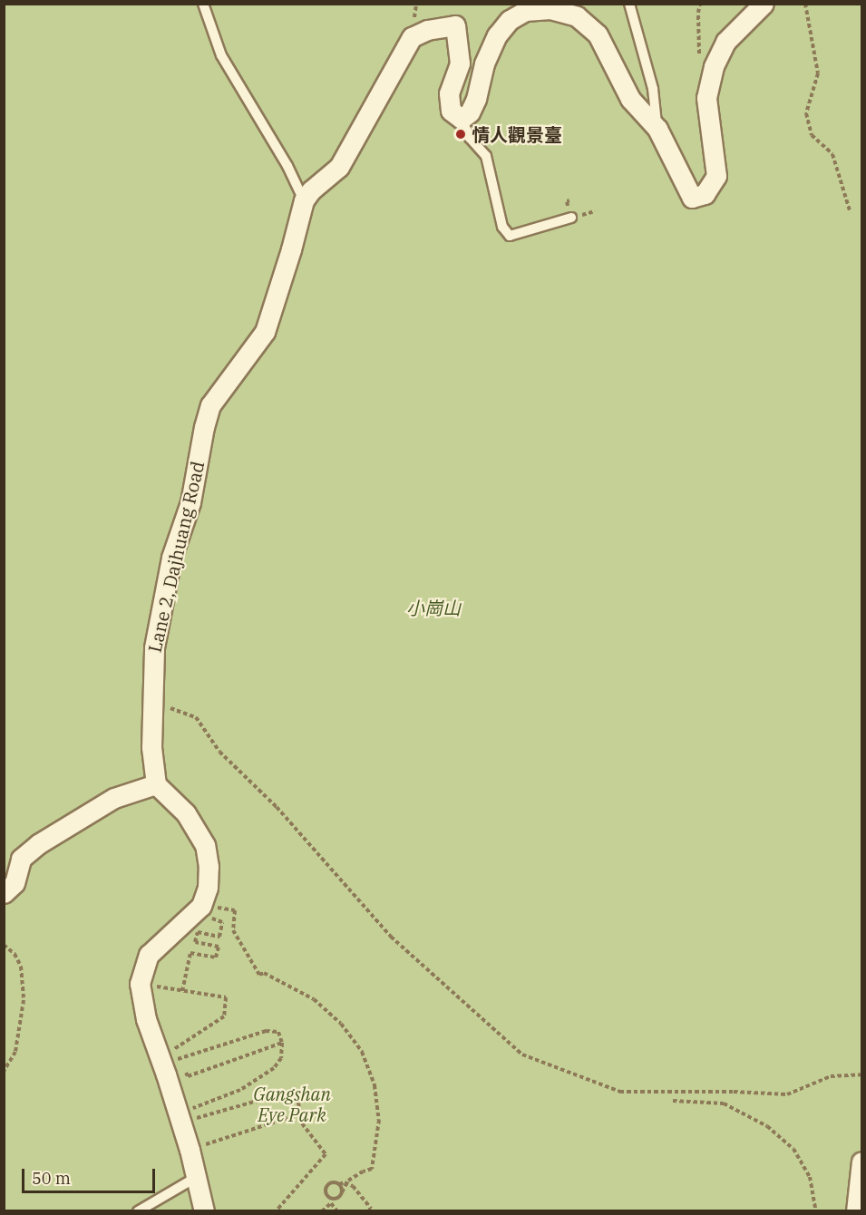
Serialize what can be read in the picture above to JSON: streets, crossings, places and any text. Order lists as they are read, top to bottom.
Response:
{
  "streets": {
    "street": ["Lane 2, Dajhuang Road"]
  },
  "parks": ["小崗山", "Gangshan Eye Park"],
  "places": ["情人觀景臺"],
  "scale_bar": "50 m"
}
